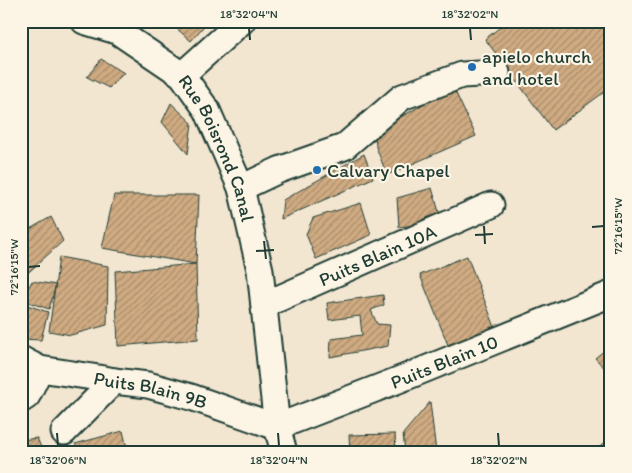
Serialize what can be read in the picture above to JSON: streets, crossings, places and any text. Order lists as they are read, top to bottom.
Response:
{
  "streets": {
    "street": [
      "Rue Boisrond Canal",
      "Puits Blain 10A",
      "Puits Blain 10",
      "Puits Blain 9B"
    ]
  },
  "crossings": [
    ["Rue Boisrond Canal", "Puits Blain 10A"],
    ["Rue Boisrond Canal", "Puits Blain 10"],
    ["Rue Boisrond Canal", "Puits Blain 9B"],
    ["Puits Blain 10", "Puits Blain 9B"]
  ],
  "places": ["apielo church and hotel", "Calvary Chapel"],
  "coordinates": [
    "18°32'04\"N",
    "18°32'02\"N",
    "72°16'15\"W",
    "18°32'06\"N"
  ]
}
